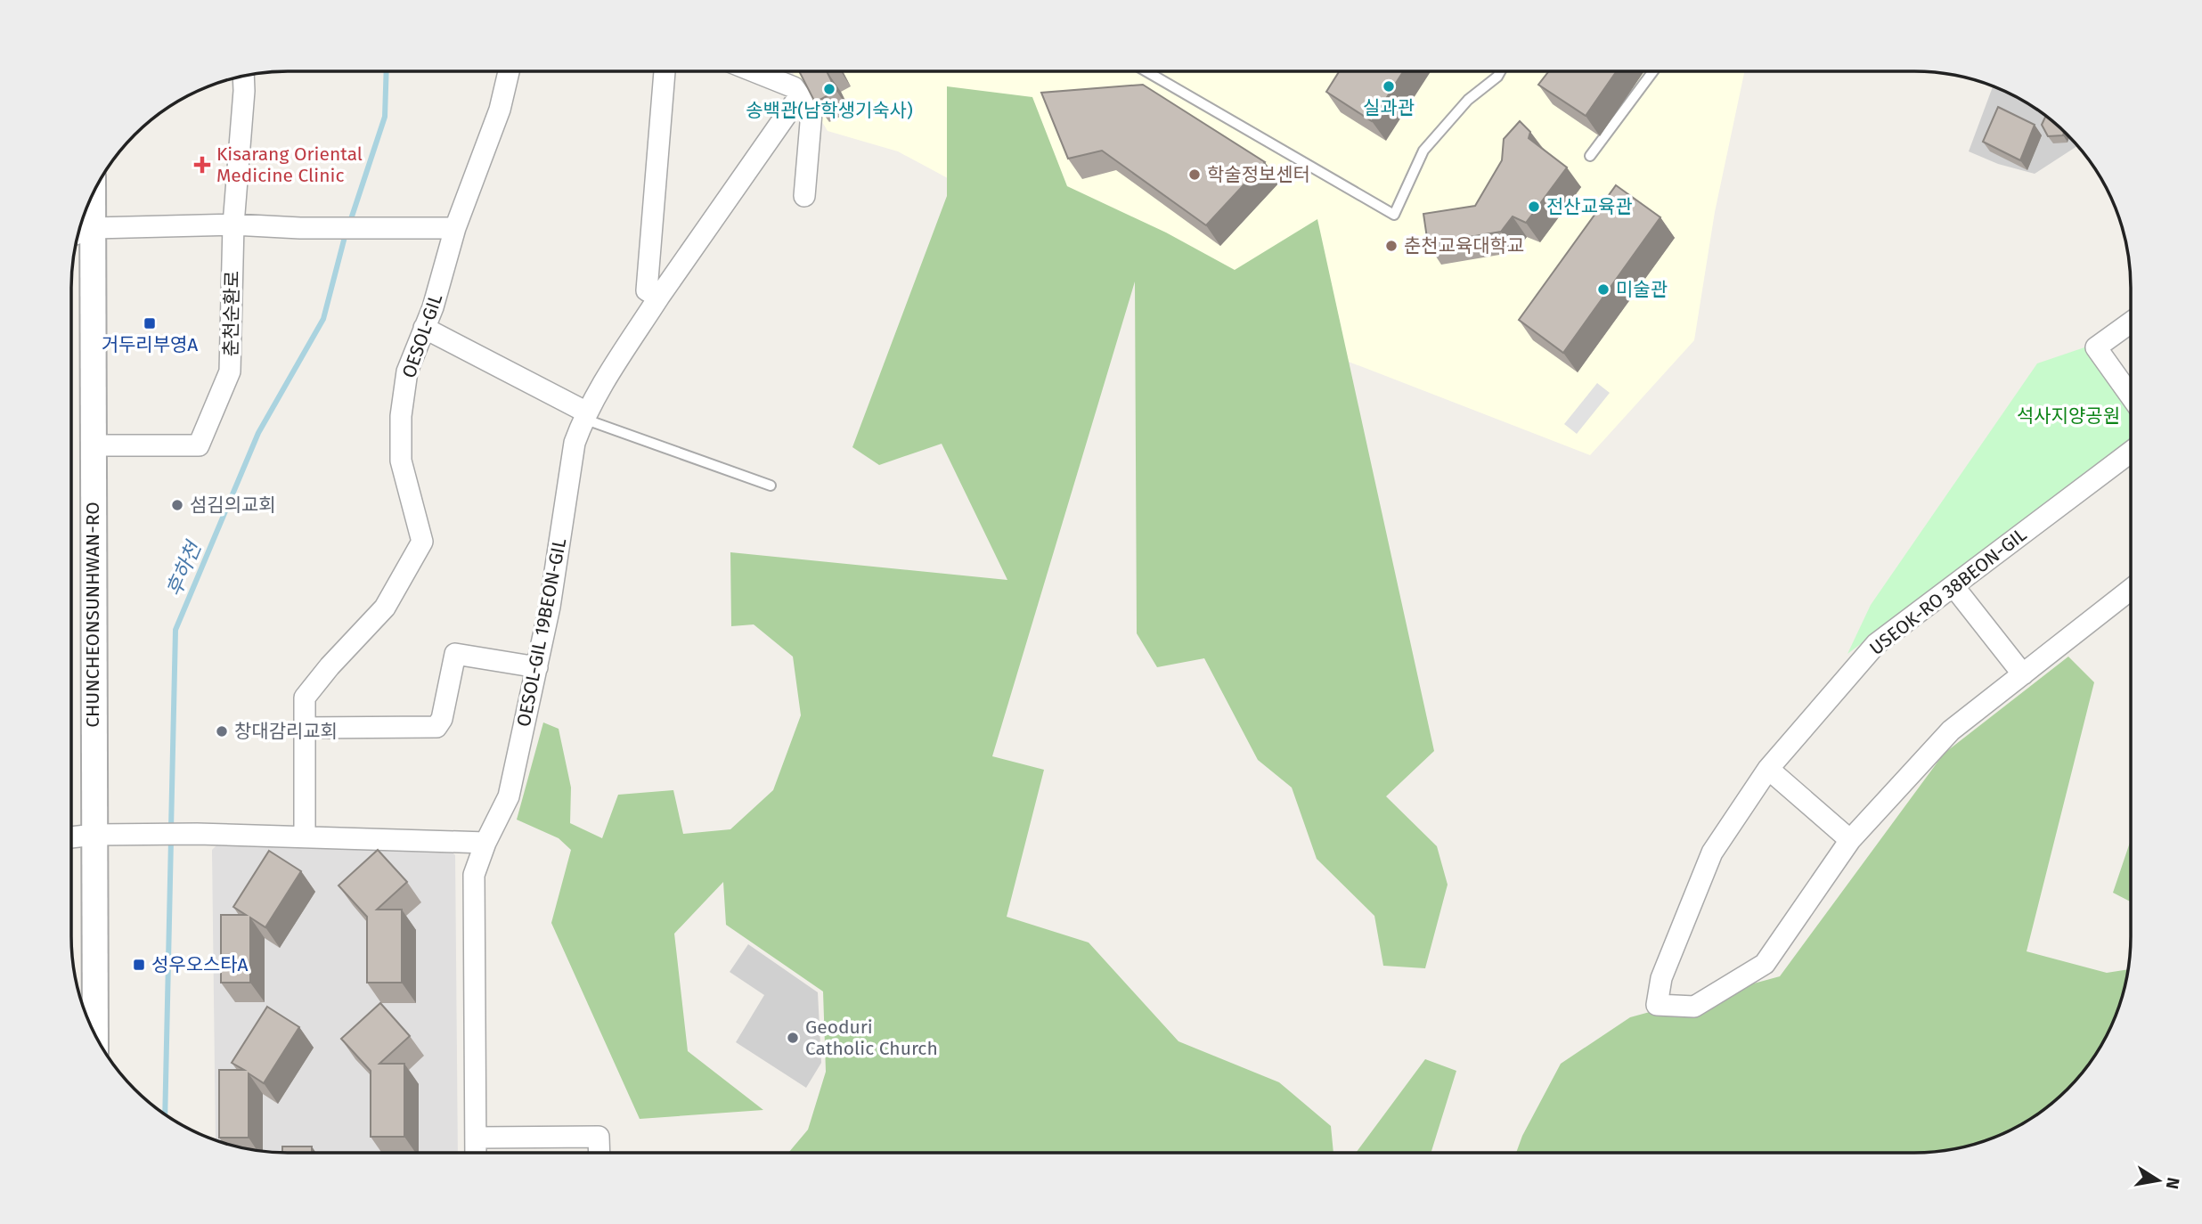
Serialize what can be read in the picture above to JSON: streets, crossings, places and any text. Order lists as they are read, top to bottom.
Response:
{
  "streets": {
    "street": [
      "춘천순환로",
      "OESOL-GIL",
      "USEOK-RO 38BEON-GIL",
      "CHUNCHEONSUNHWAN-RO",
      "OESOL-GIL 19BEON-GIL"
    ]
  },
  "crossings": [
    ["춘천순환로", "CHUNCHEONSUNHWAN-RO"]
  ],
  "water": ["후하천"],
  "parks": ["석사지양공원"],
  "places": {
    "other": [
      "실과관",
      "송백관(남학생기숙사)",
      "학술정보센터",
      "전산교육관",
      "춘천교육대학교",
      "미술관",
      "섬김의교회",
      "창대감리교회",
      "Geoduri Catholic Church"
    ],
    "health": ["Kisarang Oriental Medicine Clinic"],
    "transit": ["거두리부영A", "성우오스타A"]
  },
  "north": "right"
}
